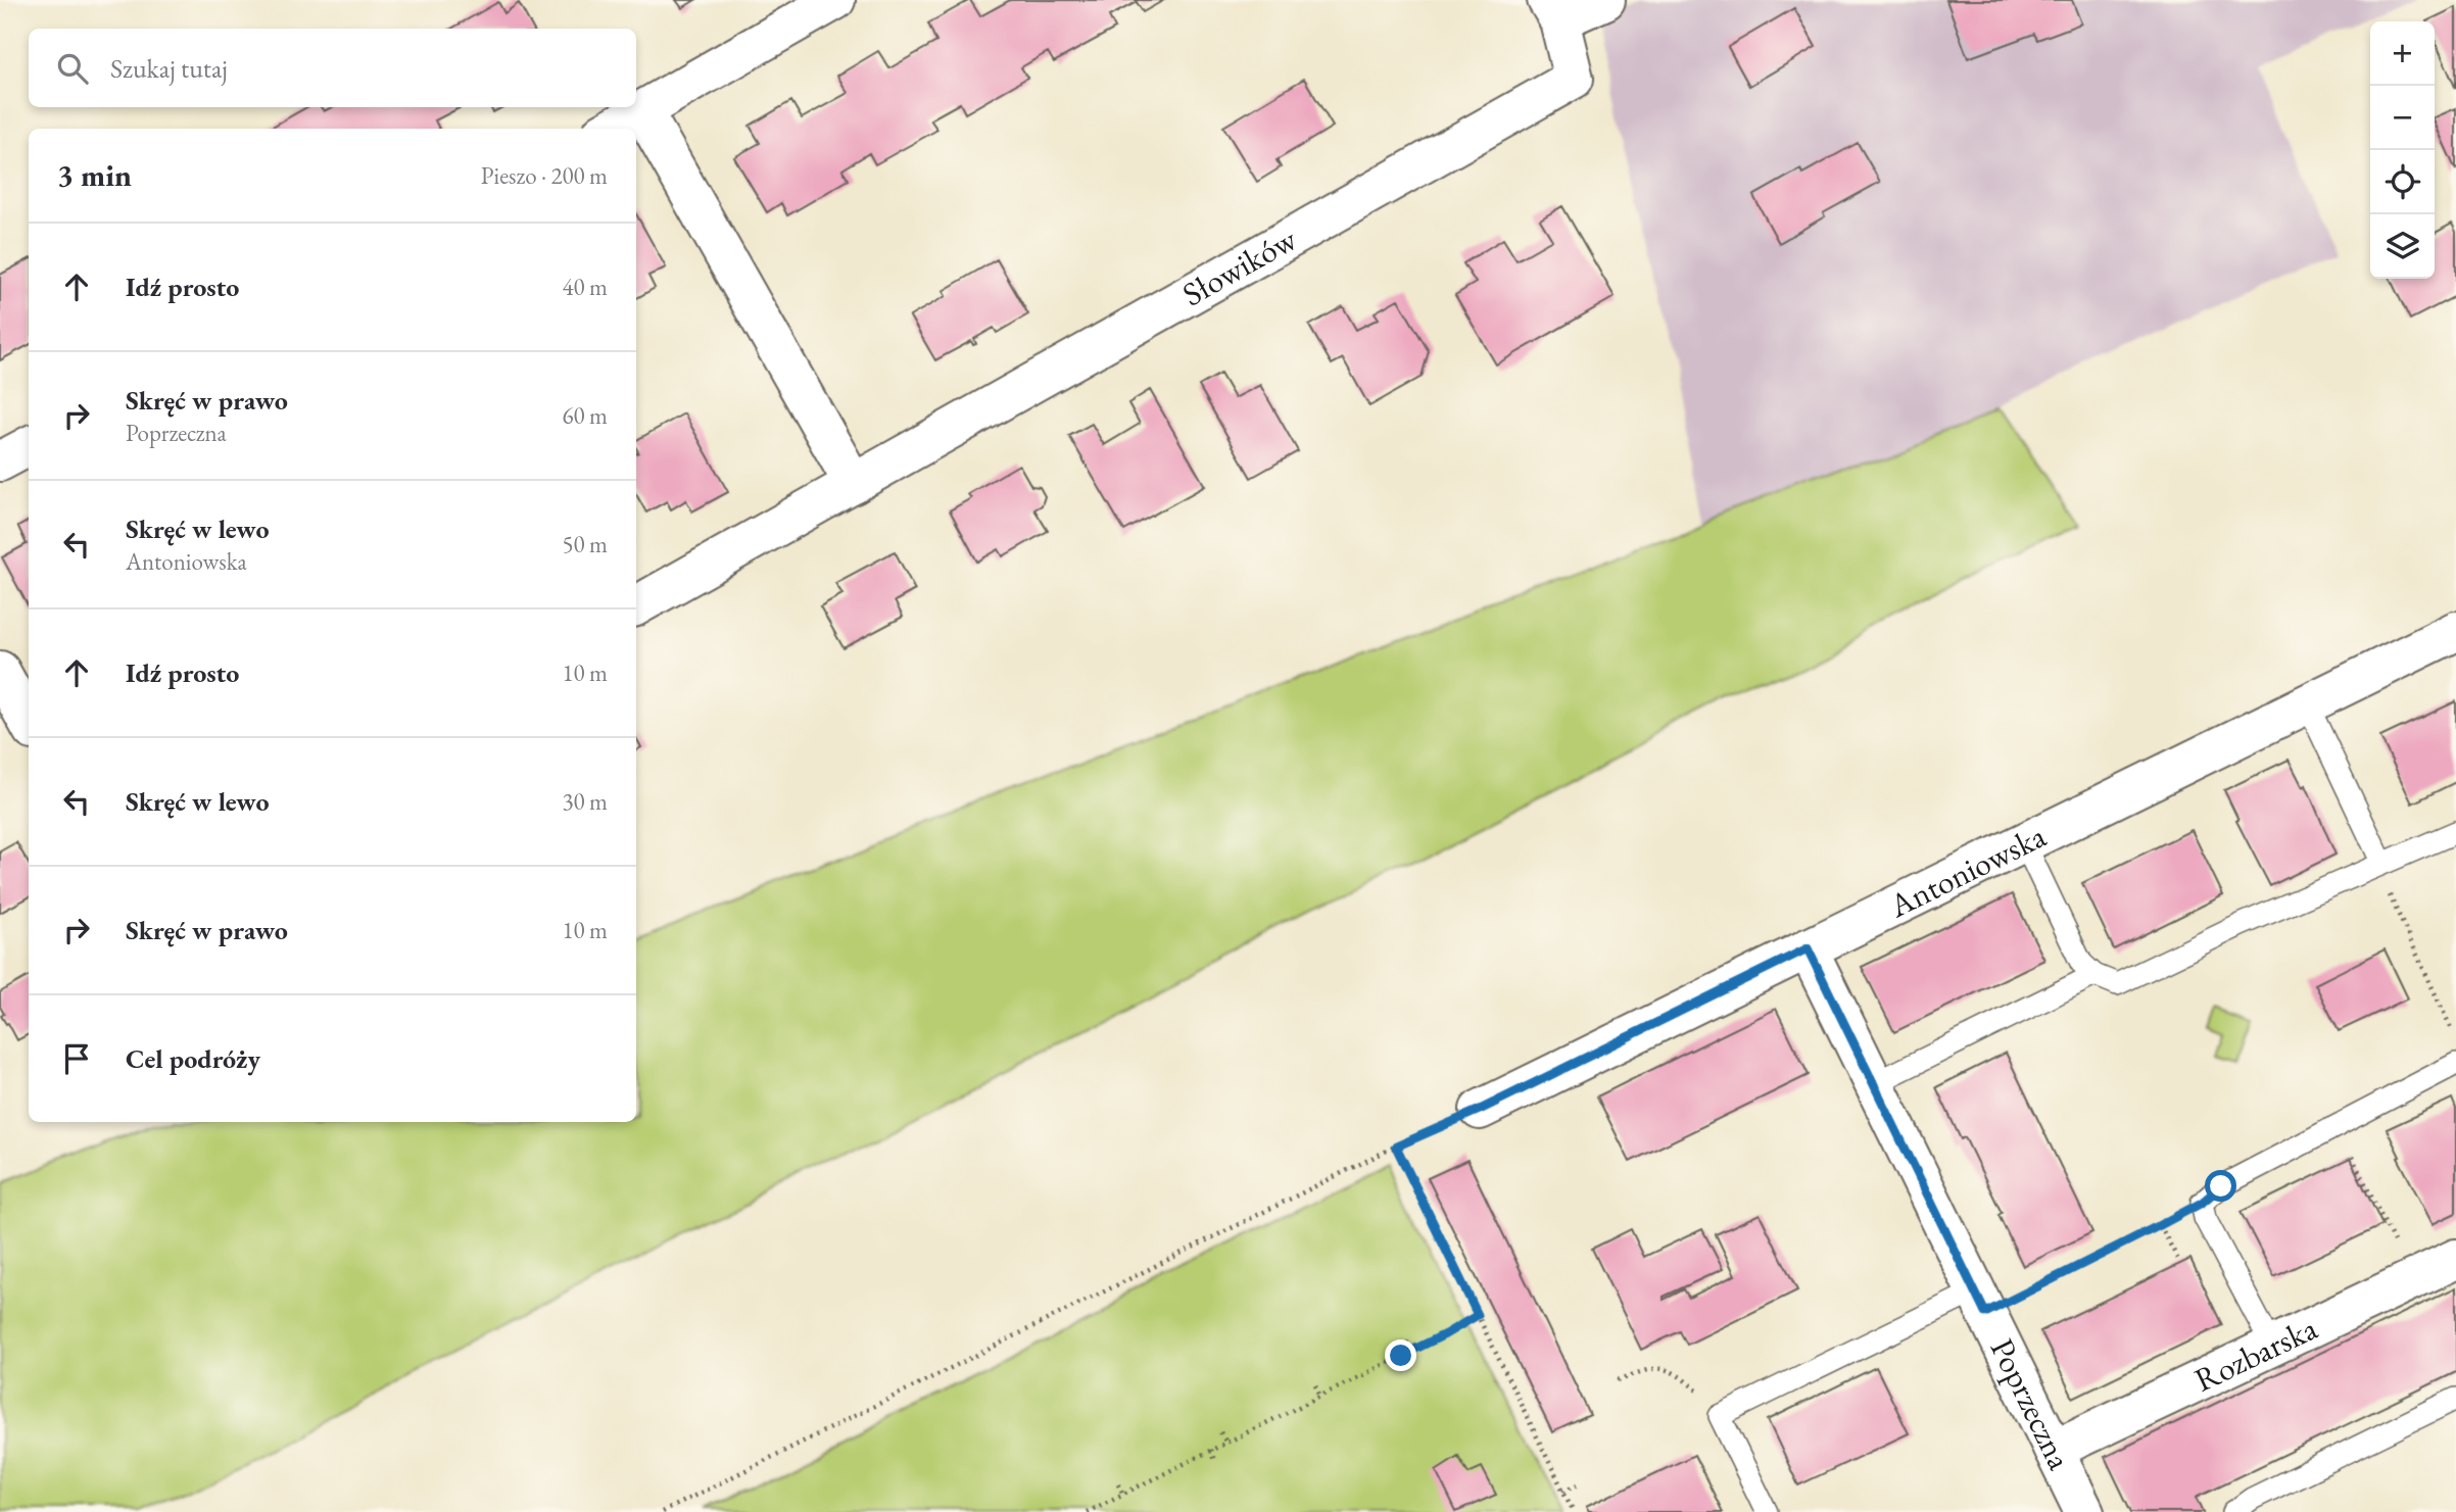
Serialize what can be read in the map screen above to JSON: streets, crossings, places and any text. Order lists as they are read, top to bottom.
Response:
{
  "streets": {
    "street": [
      "Słowików",
      "Antoniowska",
      "Rozbarska",
      "Poprzeczna"
    ]
  },
  "crossings": [
    ["Antoniowska", "Poprzeczna"],
    ["Rozbarska", "Poprzeczna"]
  ],
  "page": {
    "map_buttons": ["+", "−"],
    "search": "Szukaj tutaj",
    "heading": ["3 min", "Pieszo · 200 m"],
    "list": [
      ["Idź prosto", "40 m"],
      ["Skręć w prawo", "Poprzeczna", "60 m"],
      ["Skręć w lewo", "Antoniowska", "50 m"],
      ["Idź prosto", "10 m"],
      ["Skręć w lewo", "30 m"],
      ["Skręć w prawo", "10 m"],
      "Cel podróży"
    ]
  }
}
